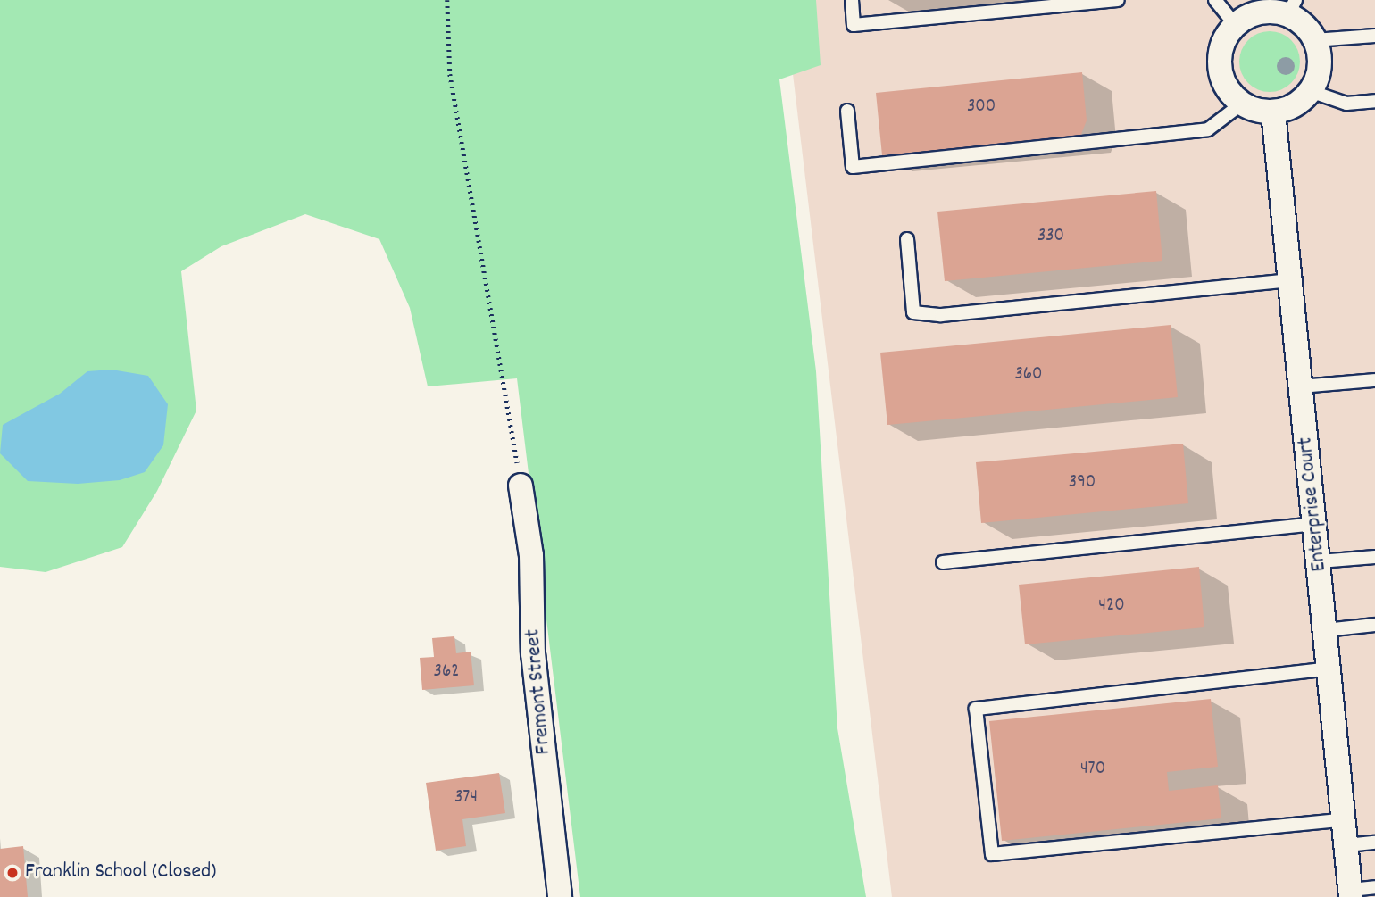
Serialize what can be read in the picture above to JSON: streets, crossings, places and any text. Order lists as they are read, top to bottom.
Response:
{
  "streets": {
    "street": ["Enterprise Court", "Fremont Street"]
  },
  "places": ["Franklin School (Closed)"],
  "house_numbers": [
    "300",
    "330",
    "360",
    "390",
    "420",
    "362",
    "470",
    "374"
  ]
}
